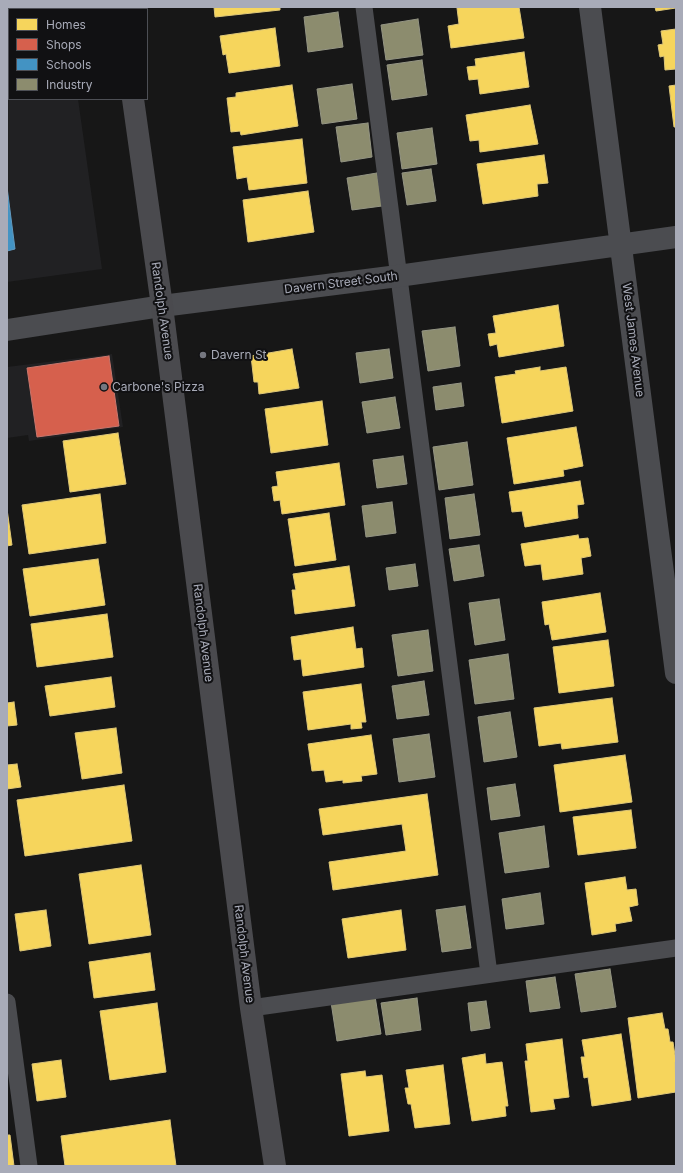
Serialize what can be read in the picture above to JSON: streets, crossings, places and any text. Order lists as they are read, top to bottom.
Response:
{
  "streets": {
    "main road": ["Randolph Avenue"],
    "street": ["Davern Street South", "West James Avenue"]
  },
  "crossings": [
    ["Davern Street South", "Randolph Avenue"],
    ["Davern Street South", "West James Avenue"]
  ],
  "places": ["Davern St", "Carbone's Pizza"],
  "legend": [
    "Homes",
    "Shops",
    "Schools",
    "Industry"
  ]
}
